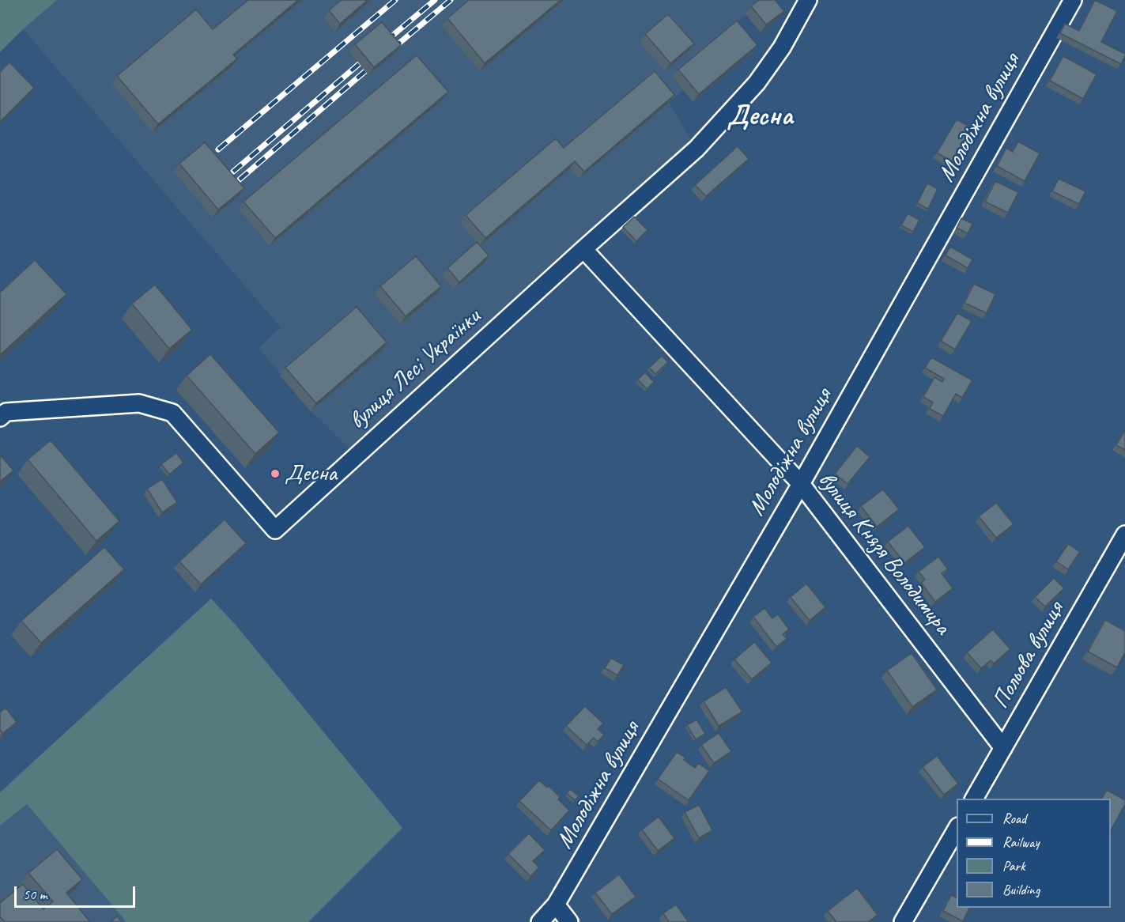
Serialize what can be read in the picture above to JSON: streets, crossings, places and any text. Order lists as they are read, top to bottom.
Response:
{
  "streets": {
    "street": [
      "Молодіжна вулиця",
      "вулиця Лесі Українки",
      "вулиця Князя Володимира",
      "Польова вулиця"
    ]
  },
  "crossings": [
    ["Молодіжна вулиця", "вулиця Князя Володимира"],
    ["вулиця Лесі Українки", "вулиця Князя Володимира"],
    ["вулиця Князя Володимира", "Польова вулиця"]
  ],
  "districts": ["Десна"],
  "places": ["Десна"],
  "legend": [
    "Road",
    "Railway",
    "Park",
    "Building"
  ],
  "scale_bar": "50 m"
}
